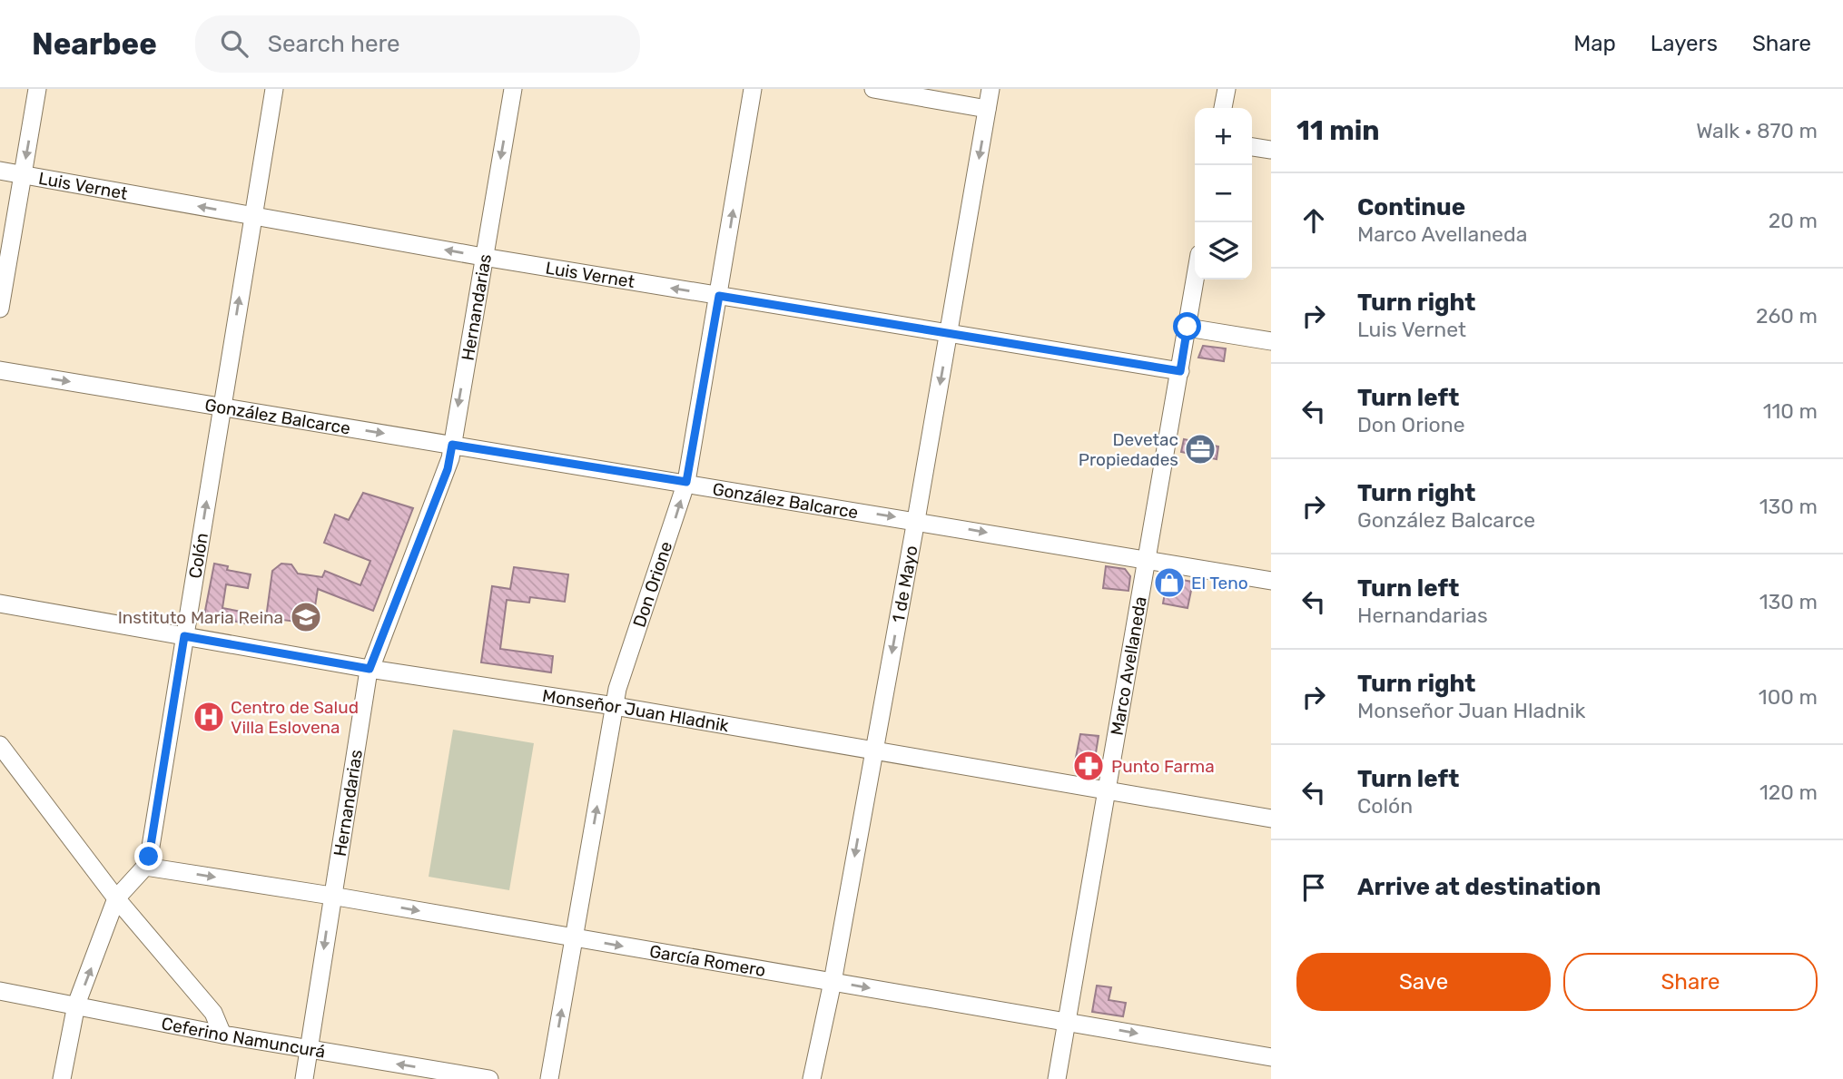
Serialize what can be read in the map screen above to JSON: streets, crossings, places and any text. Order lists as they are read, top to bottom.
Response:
{
  "streets": {
    "street": [
      "Luis Vernet",
      "Hernandarias",
      "González Balcarce",
      "Colón",
      "Don Orione",
      "1 de Mayo",
      "Marco Avellaneda",
      "Monseñor Juan Hladnik",
      "García Romero",
      "Ceferino Namuncurá"
    ]
  },
  "crossings": [
    ["Luis Vernet", "Hernandarias"],
    ["Luis Vernet", "Colón"],
    ["Luis Vernet", "Don Orione"],
    ["Luis Vernet", "1 de Mayo"],
    ["Luis Vernet", "Marco Avellaneda"],
    ["Hernandarias", "González Balcarce"],
    ["Hernandarias", "Monseñor Juan Hladnik"],
    ["Hernandarias", "García Romero"],
    ["Hernandarias", "Ceferino Namuncurá"],
    ["González Balcarce", "Colón"],
    ["González Balcarce", "Don Orione"],
    ["González Balcarce", "1 de Mayo"],
    ["González Balcarce", "Marco Avellaneda"],
    ["Colón", "Monseñor Juan Hladnik"],
    ["Colón", "García Romero"],
    ["Don Orione", "Monseñor Juan Hladnik"],
    ["Don Orione", "García Romero"],
    ["1 de Mayo", "Monseñor Juan Hladnik"],
    ["1 de Mayo", "García Romero"],
    ["Marco Avellaneda", "Monseñor Juan Hladnik"],
    ["Marco Avellaneda", "García Romero"]
  ],
  "one_way": [
    "Luis Vernet",
    "Hernandarias",
    "González Balcarce",
    "Colón",
    "Don Orione",
    "1 de Mayo",
    "García Romero",
    "Ceferino Namuncurá"
  ],
  "places": {
    "office": ["Devetac Propiedades"],
    "shop": ["El Teno"],
    "school or university": ["Instituto Maria Reina"],
    "hospital": ["Centro de Salud Villa Eslovena"],
    "pharmacy": ["Punto Farma"]
  },
  "page": {
    "header": "Nearbee",
    "search": "Search here",
    "nav": ["Map", "Layers", "Share"],
    "heading": ["11 min", "Walk · 870 m"],
    "map_buttons": ["+", "−"],
    "list": [
      ["Continue", "Marco Avellaneda", "20 m"],
      ["Turn right", "Luis Vernet", "260 m"],
      ["Turn left", "Don Orione", "110 m"],
      ["Turn right", "González Balcarce", "130 m"],
      ["Turn left", "Hernandarias", "130 m"],
      ["Turn right", "Monseñor Juan Hladnik", "100 m"],
      ["Turn left", "Colón", "120 m"],
      "Arrive at destination"
    ],
    "buttons": ["Save", "Share"]
  }
}
